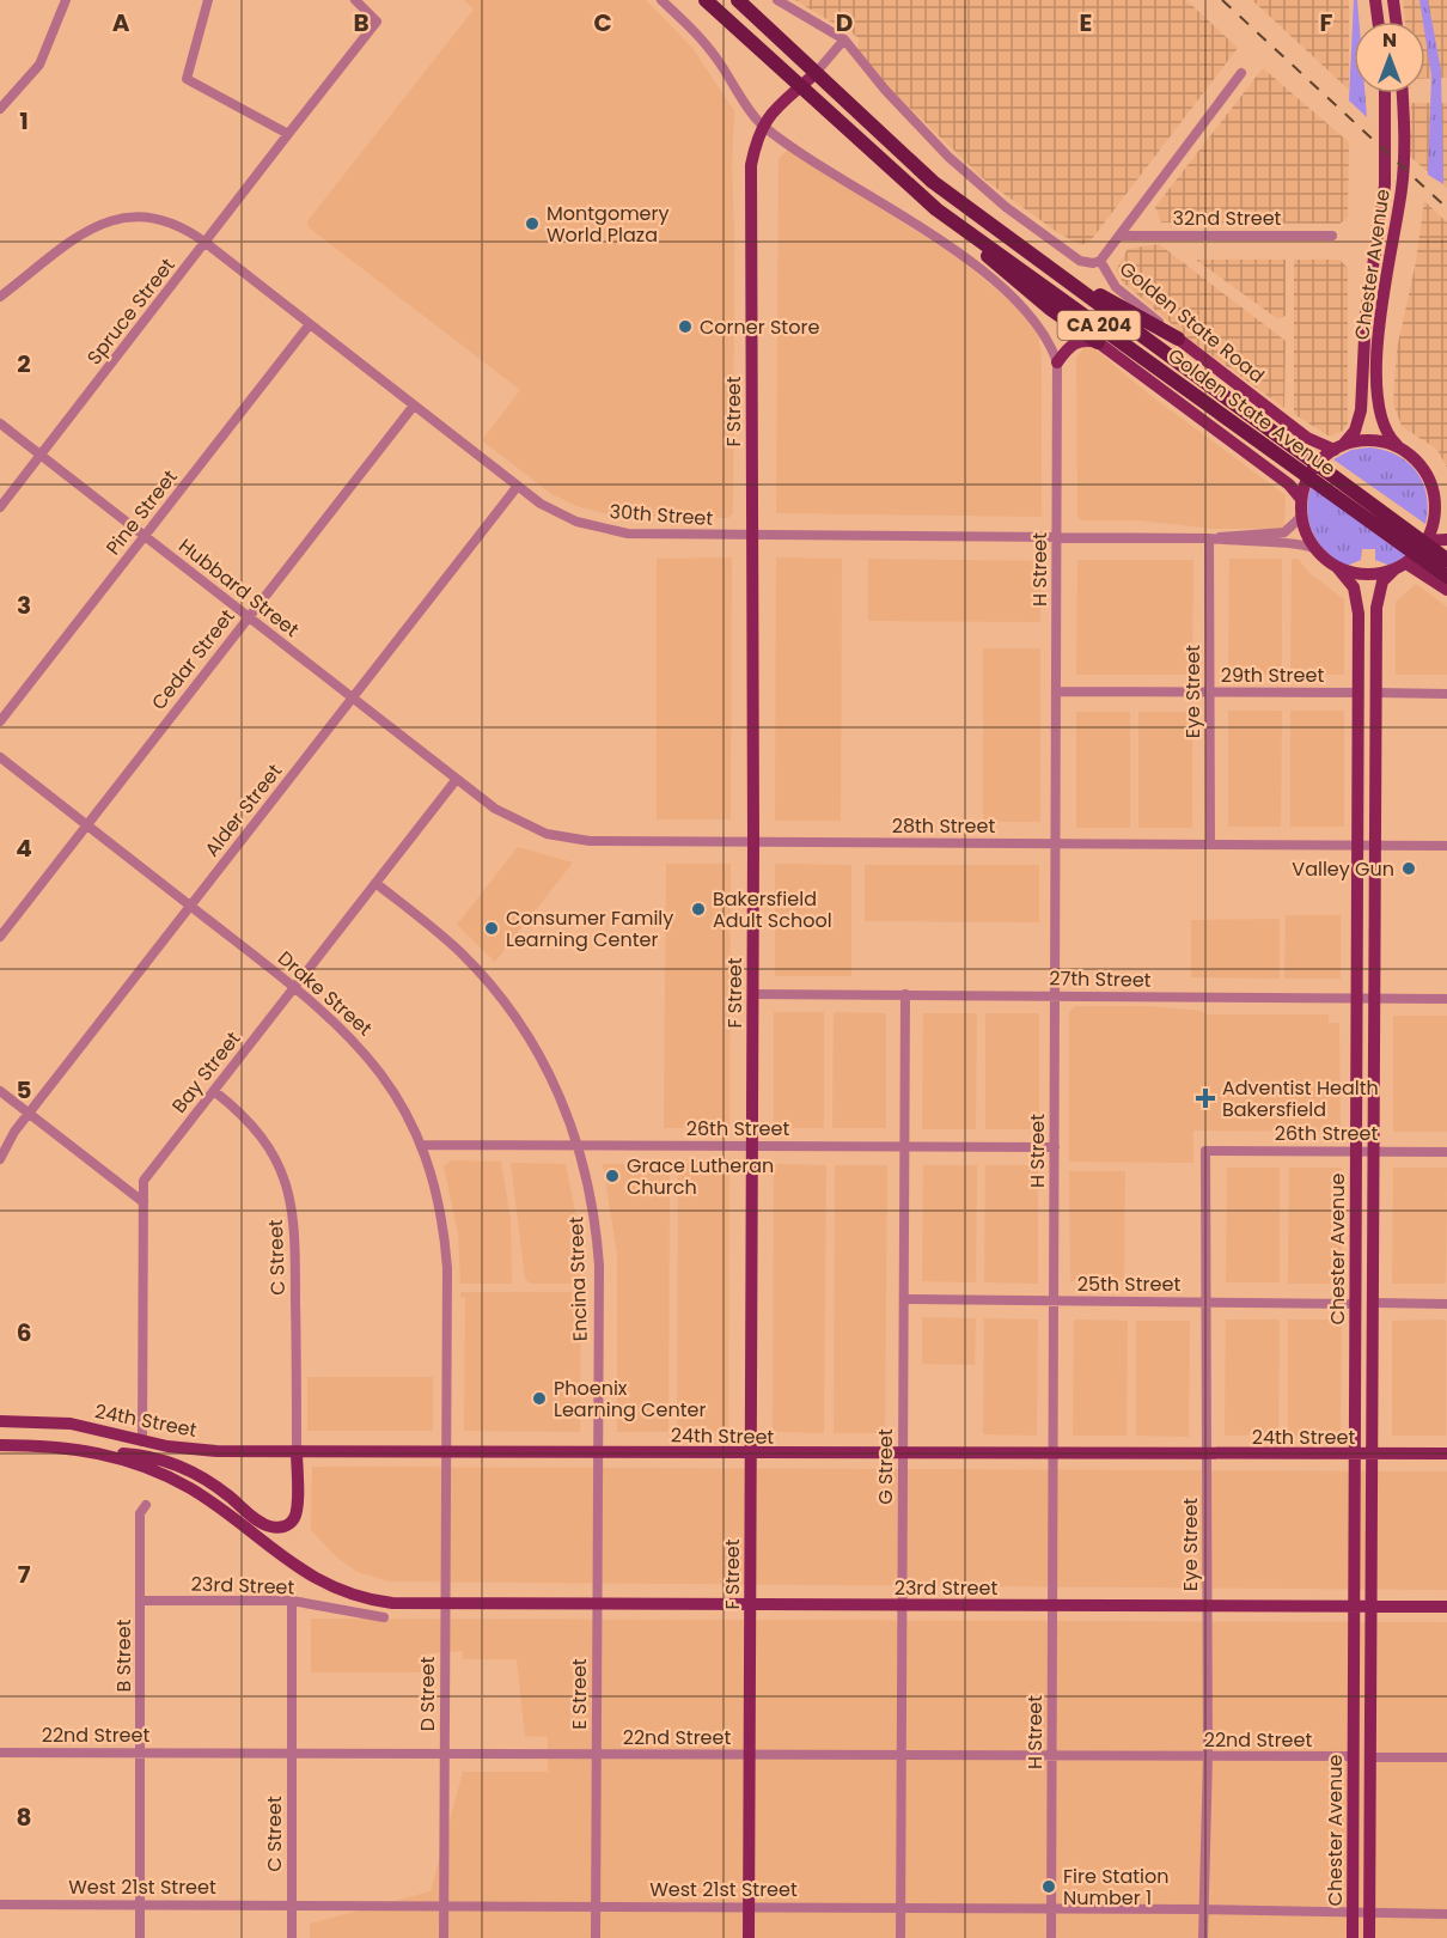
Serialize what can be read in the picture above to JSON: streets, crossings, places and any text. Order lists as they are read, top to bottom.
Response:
{
  "streets": {
    "highway": ["CA 204", "Golden State Avenue"],
    "main road": [
      "Chester Avenue",
      "Golden State Road",
      "F Street",
      "24th Street",
      "23rd Street"
    ],
    "street": [
      "32nd Street",
      "Spruce Street",
      "Pine Street",
      "30th Street",
      "H Street",
      "Hubbard Street",
      "Cedar Street",
      "29th Street",
      "Eye Street",
      "Alder Street",
      "28th Street",
      "27th Street",
      "Drake Street",
      "Bay Street",
      "26th Street",
      "C Street",
      "Encina Street",
      "25th Street",
      "G Street",
      "B Street",
      "D Street",
      "E Street",
      "22nd Street",
      "West 21st Street"
    ]
  },
  "crossings": [
    ["Chester Avenue", "Golden State Road"],
    ["Chester Avenue", "30th Street"],
    ["Chester Avenue", "29th Street"],
    ["Chester Avenue", "28th Street"],
    ["Chester Avenue", "27th Street"],
    ["Chester Avenue", "26th Street"],
    ["Chester Avenue", "25th Street"],
    ["Chester Avenue", "24th Street"],
    ["Chester Avenue", "23rd Street"],
    ["Chester Avenue", "22nd Street"],
    ["Chester Avenue", "West 21st Street"],
    ["Spruce Street", "30th Street"],
    ["Spruce Street", "Hubbard Street"],
    ["Golden State Road", "F Street"],
    ["Golden State Road", "30th Street"],
    ["F Street", "Golden State Avenue"],
    ["F Street", "30th Street"],
    ["F Street", "28th Street"],
    ["F Street", "27th Street"],
    ["F Street", "26th Street"],
    ["F Street", "24th Street"],
    ["F Street", "23rd Street"],
    ["F Street", "22nd Street"],
    ["F Street", "West 21st Street"],
    ["Pine Street", "30th Street"],
    ["Pine Street", "Hubbard Street"],
    ["30th Street", "H Street"],
    ["30th Street", "Cedar Street"],
    ["30th Street", "Eye Street"],
    ["30th Street", "Alder Street"],
    ["H Street", "29th Street"],
    ["H Street", "28th Street"],
    ["H Street", "27th Street"],
    ["H Street", "26th Street"],
    ["H Street", "25th Street"],
    ["H Street", "24th Street"],
    ["H Street", "23rd Street"],
    ["H Street", "22nd Street"],
    ["H Street", "West 21st Street"],
    ["Hubbard Street", "Cedar Street"],
    ["Hubbard Street", "Alder Street"],
    ["Hubbard Street", "28th Street"],
    ["Hubbard Street", "Bay Street"],
    ["Cedar Street", "Drake Street"],
    ["29th Street", "Eye Street"],
    ["Eye Street", "28th Street"],
    ["Eye Street", "26th Street"],
    ["Eye Street", "25th Street"],
    ["Eye Street", "24th Street"],
    ["Eye Street", "23rd Street"],
    ["Eye Street", "22nd Street"],
    ["Eye Street", "West 21st Street"],
    ["Alder Street", "Drake Street"],
    ["28th Street", "Bay Street"],
    ["27th Street", "G Street"],
    ["Drake Street", "Bay Street"],
    ["Drake Street", "26th Street"],
    ["Drake Street", "24th Street"],
    ["Drake Street", "D Street"],
    ["Bay Street", "C Street"],
    ["Bay Street", "Encina Street"],
    ["Bay Street", "24th Street"],
    ["26th Street", "Encina Street"],
    ["26th Street", "G Street"],
    ["C Street", "24th Street"],
    ["C Street", "23rd Street"],
    ["C Street", "22nd Street"],
    ["C Street", "West 21st Street"],
    ["Encina Street", "24th Street"],
    ["Encina Street", "E Street"],
    ["25th Street", "G Street"],
    ["24th Street", "G Street"],
    ["24th Street", "23rd Street"],
    ["24th Street", "D Street"],
    ["24th Street", "E Street"],
    ["G Street", "23rd Street"],
    ["G Street", "22nd Street"],
    ["G Street", "West 21st Street"],
    ["23rd Street", "B Street"],
    ["23rd Street", "D Street"],
    ["23rd Street", "E Street"],
    ["B Street", "22nd Street"],
    ["B Street", "West 21st Street"],
    ["D Street", "22nd Street"],
    ["D Street", "West 21st Street"],
    ["E Street", "22nd Street"],
    ["E Street", "West 21st Street"]
  ],
  "places": {
    "other": [
      "Montgomery World Plaza",
      "Corner Store",
      "Valley Gun",
      "Bakersfield Adult School",
      "Consumer Family Learning Center",
      "Grace Lutheran Church",
      "Phoenix Learning Center",
      "Fire Station Number 1"
    ],
    "health": ["Adventist Health Bakersfield"]
  },
  "north": "top",
  "grid": {
    "columns": [
      "A",
      "B",
      "C",
      "D",
      "E",
      "F"
    ],
    "rows": [
      "1",
      "2",
      "3",
      "4",
      "5",
      "6",
      "7",
      "8"
    ]
  }
}
